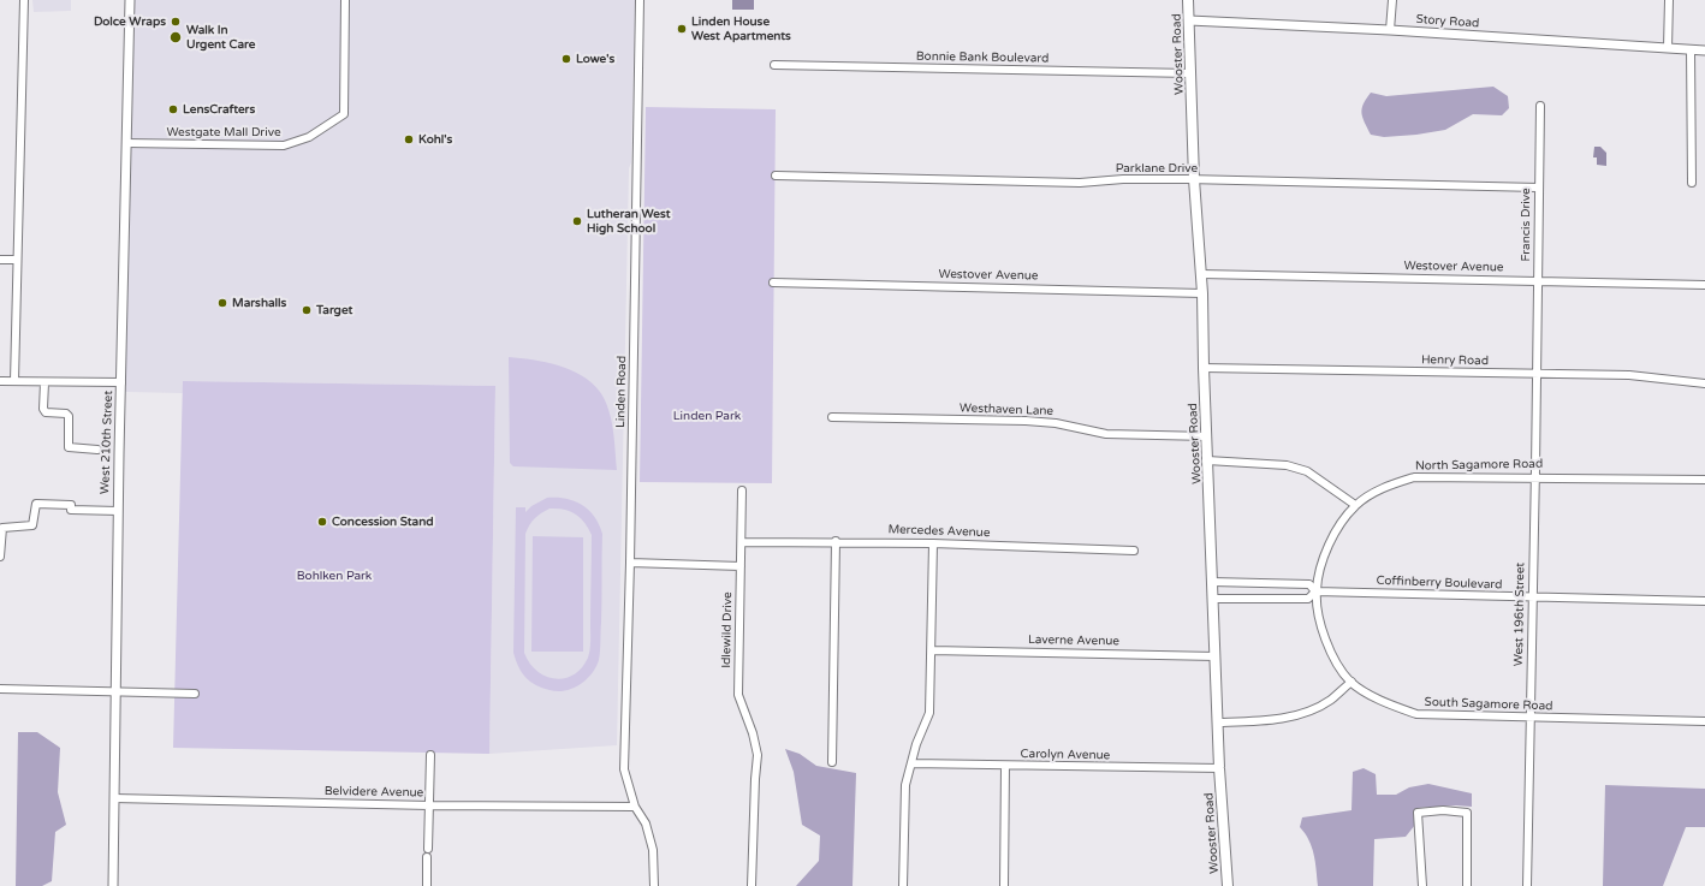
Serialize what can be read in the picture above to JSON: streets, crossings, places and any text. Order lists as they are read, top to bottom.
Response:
{
  "streets": {
    "main road": ["Wooster Road"],
    "street": [
      "Story Road",
      "Bonnie Bank Boulevard",
      "Westgate Mall Drive",
      "Parklane Drive",
      "Francis Drive",
      "Westover Avenue",
      "Henry Road",
      "Linden Road",
      "Westhaven Lane",
      "West 210th Street",
      "North Sagamore Road",
      "Mercedes Avenue",
      "Coffinberry Boulevard",
      "West 196th Street",
      "Idlewild Drive",
      "Laverne Avenue",
      "South Sagamore Road",
      "Carolyn Avenue",
      "Belvidere Avenue"
    ]
  },
  "crossings": [
    ["Story Road", "Wooster Road"],
    ["Wooster Road", "Bonnie Bank Boulevard"],
    ["Wooster Road", "Parklane Drive"],
    ["Wooster Road", "Westover Avenue"],
    ["Wooster Road", "Henry Road"],
    ["Wooster Road", "Westhaven Lane"],
    ["Wooster Road", "Coffinberry Boulevard"],
    ["Wooster Road", "Laverne Avenue"],
    ["Wooster Road", "Carolyn Avenue"],
    ["Westgate Mall Drive", "West 210th Street"],
    ["Parklane Drive", "Francis Drive"],
    ["Francis Drive", "Westover Avenue"],
    ["Francis Drive", "West 196th Street"],
    ["Henry Road", "West 196th Street"],
    ["Linden Road", "Belvidere Avenue"],
    ["West 210th Street", "Belvidere Avenue"],
    ["North Sagamore Road", "Coffinberry Boulevard"],
    ["North Sagamore Road", "West 196th Street"],
    ["North Sagamore Road", "South Sagamore Road"],
    ["Mercedes Avenue", "Idlewild Drive"],
    ["Coffinberry Boulevard", "West 196th Street"],
    ["Coffinberry Boulevard", "South Sagamore Road"],
    ["West 196th Street", "South Sagamore Road"]
  ],
  "parks": ["Linden Park", "Bohlken Park"],
  "places": [
    "Dolce Wraps",
    "Linden House West Apartments",
    "Walk In Urgent Care",
    "Lowe's",
    "LensCrafters",
    "Kohl's",
    "Lutheran West High School",
    "Marshalls",
    "Target",
    "Concession Stand"
  ]
}
